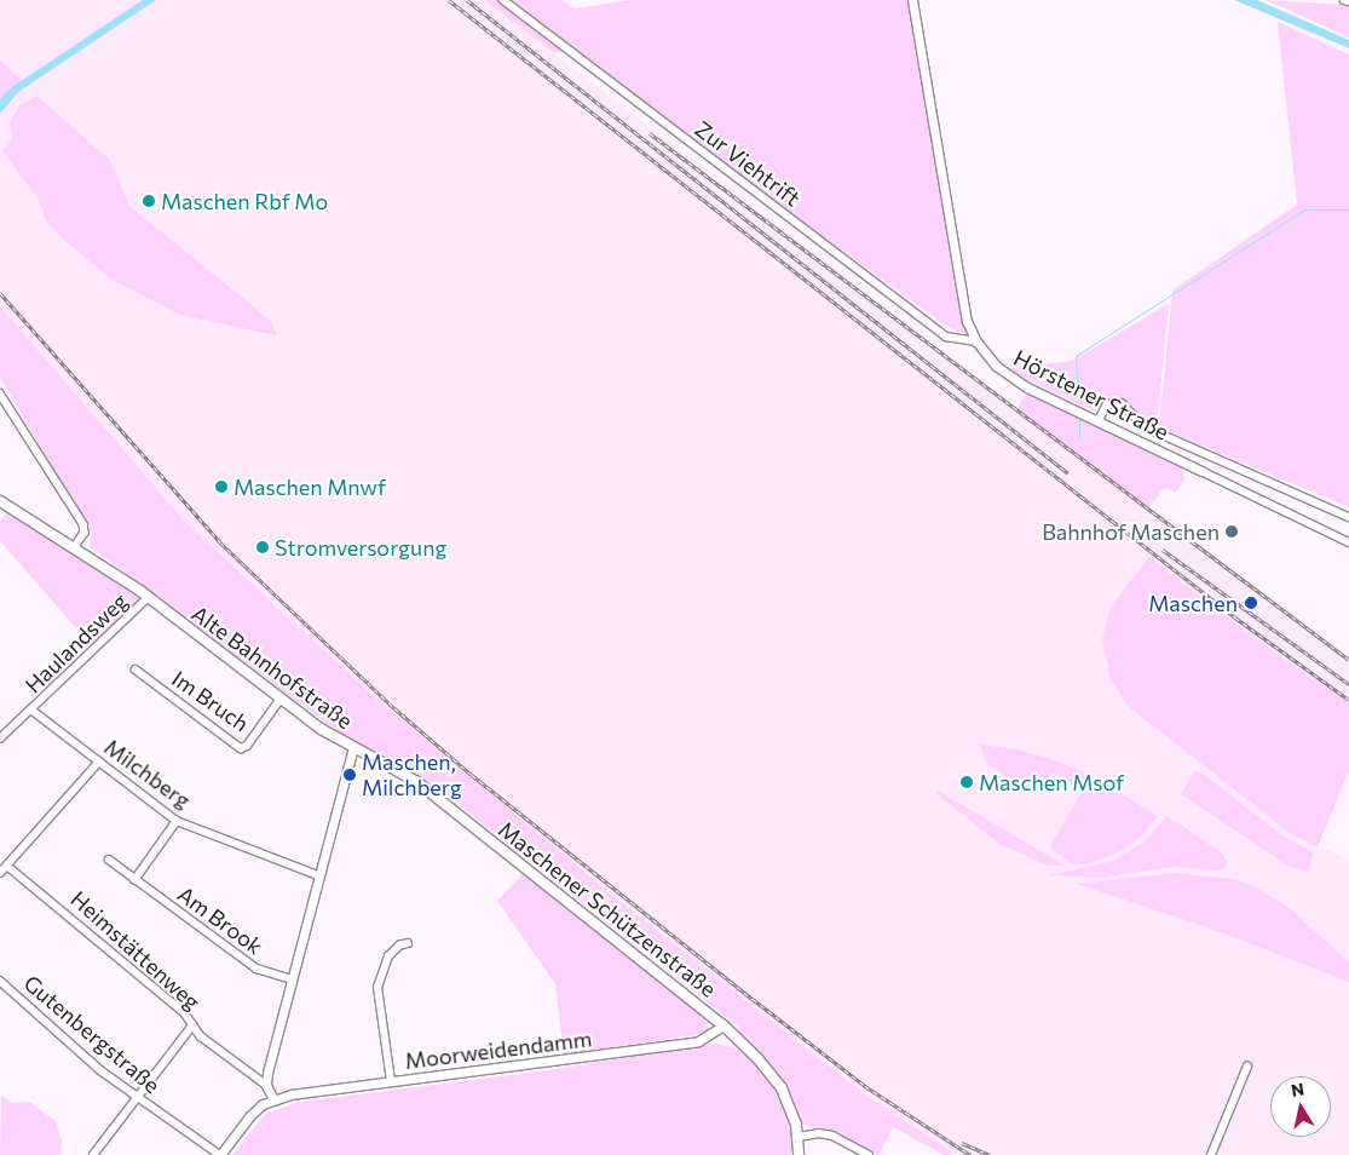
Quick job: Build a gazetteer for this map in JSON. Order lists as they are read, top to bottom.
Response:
{
  "streets": {
    "main road": ["Alte Bahnhofstraße", "Maschener Schützenstraße"],
    "street": [
      "Zur Viehtrift",
      "Hörstener Straße",
      "Haulandsweg",
      "Im Bruch",
      "Milchberg",
      "Am Brook",
      "Heimstättenweg",
      "Gutenbergstraße",
      "Moorweidendamm"
    ]
  },
  "crossings": [
    ["Zur Viehtrift", "Hörstener Straße"],
    ["Haulandsweg", "Alte Bahnhofstraße"],
    ["Haulandsweg", "Milchberg"],
    ["Alte Bahnhofstraße", "Im Bruch"],
    ["Alte Bahnhofstraße", "Milchberg"],
    ["Alte Bahnhofstraße", "Maschener Schützenstraße"],
    ["Alte Bahnhofstraße", "Am Brook"],
    ["Alte Bahnhofstraße", "Heimstättenweg"],
    ["Maschener Schützenstraße", "Moorweidendamm"]
  ],
  "places": [
    "Maschen Rbf Mo",
    "Maschen Mnwf",
    "Bahnhof Maschen",
    "Stromversorgung",
    "Maschen",
    "Maschen, Milchberg",
    "Maschen Msof"
  ],
  "north": "top"
}
